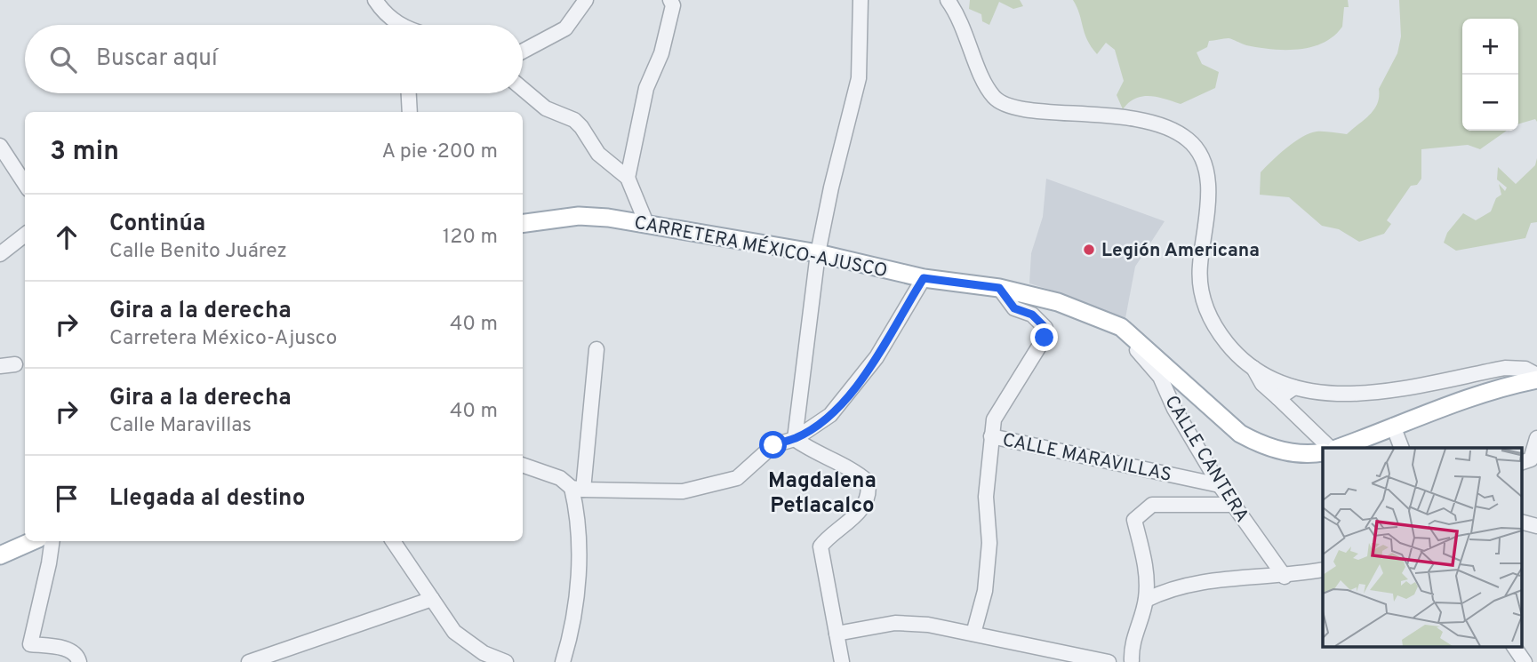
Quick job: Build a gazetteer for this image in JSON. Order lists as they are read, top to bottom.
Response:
{
  "streets": {
    "main road": ["CARRETERA MÉXICO-AJUSCO"],
    "street": ["CALLE MARAVILLAS", "CALLE CANTERA"]
  },
  "crossings": [
    ["CARRETERA MÉXICO-AJUSCO", "CALLE MARAVILLAS"],
    ["CARRETERA MÉXICO-AJUSCO", "CALLE CANTERA"],
    ["CALLE MARAVILLAS", "CALLE CANTERA"]
  ],
  "districts": ["Magdalena Petlacalco"],
  "places": ["Legión Americana"],
  "page": {
    "map_buttons": ["+", "−"],
    "search": "Buscar aquí",
    "heading": ["3 min", "A pie · 200 m"],
    "list": [
      ["Continúa", "Calle Benito Juárez", "120 m"],
      ["Gira a la derecha", "Carretera México-Ajusco", "40 m"],
      ["Gira a la derecha", "Calle Maravillas", "40 m"],
      "Llegada al destino"
    ]
  }
}
